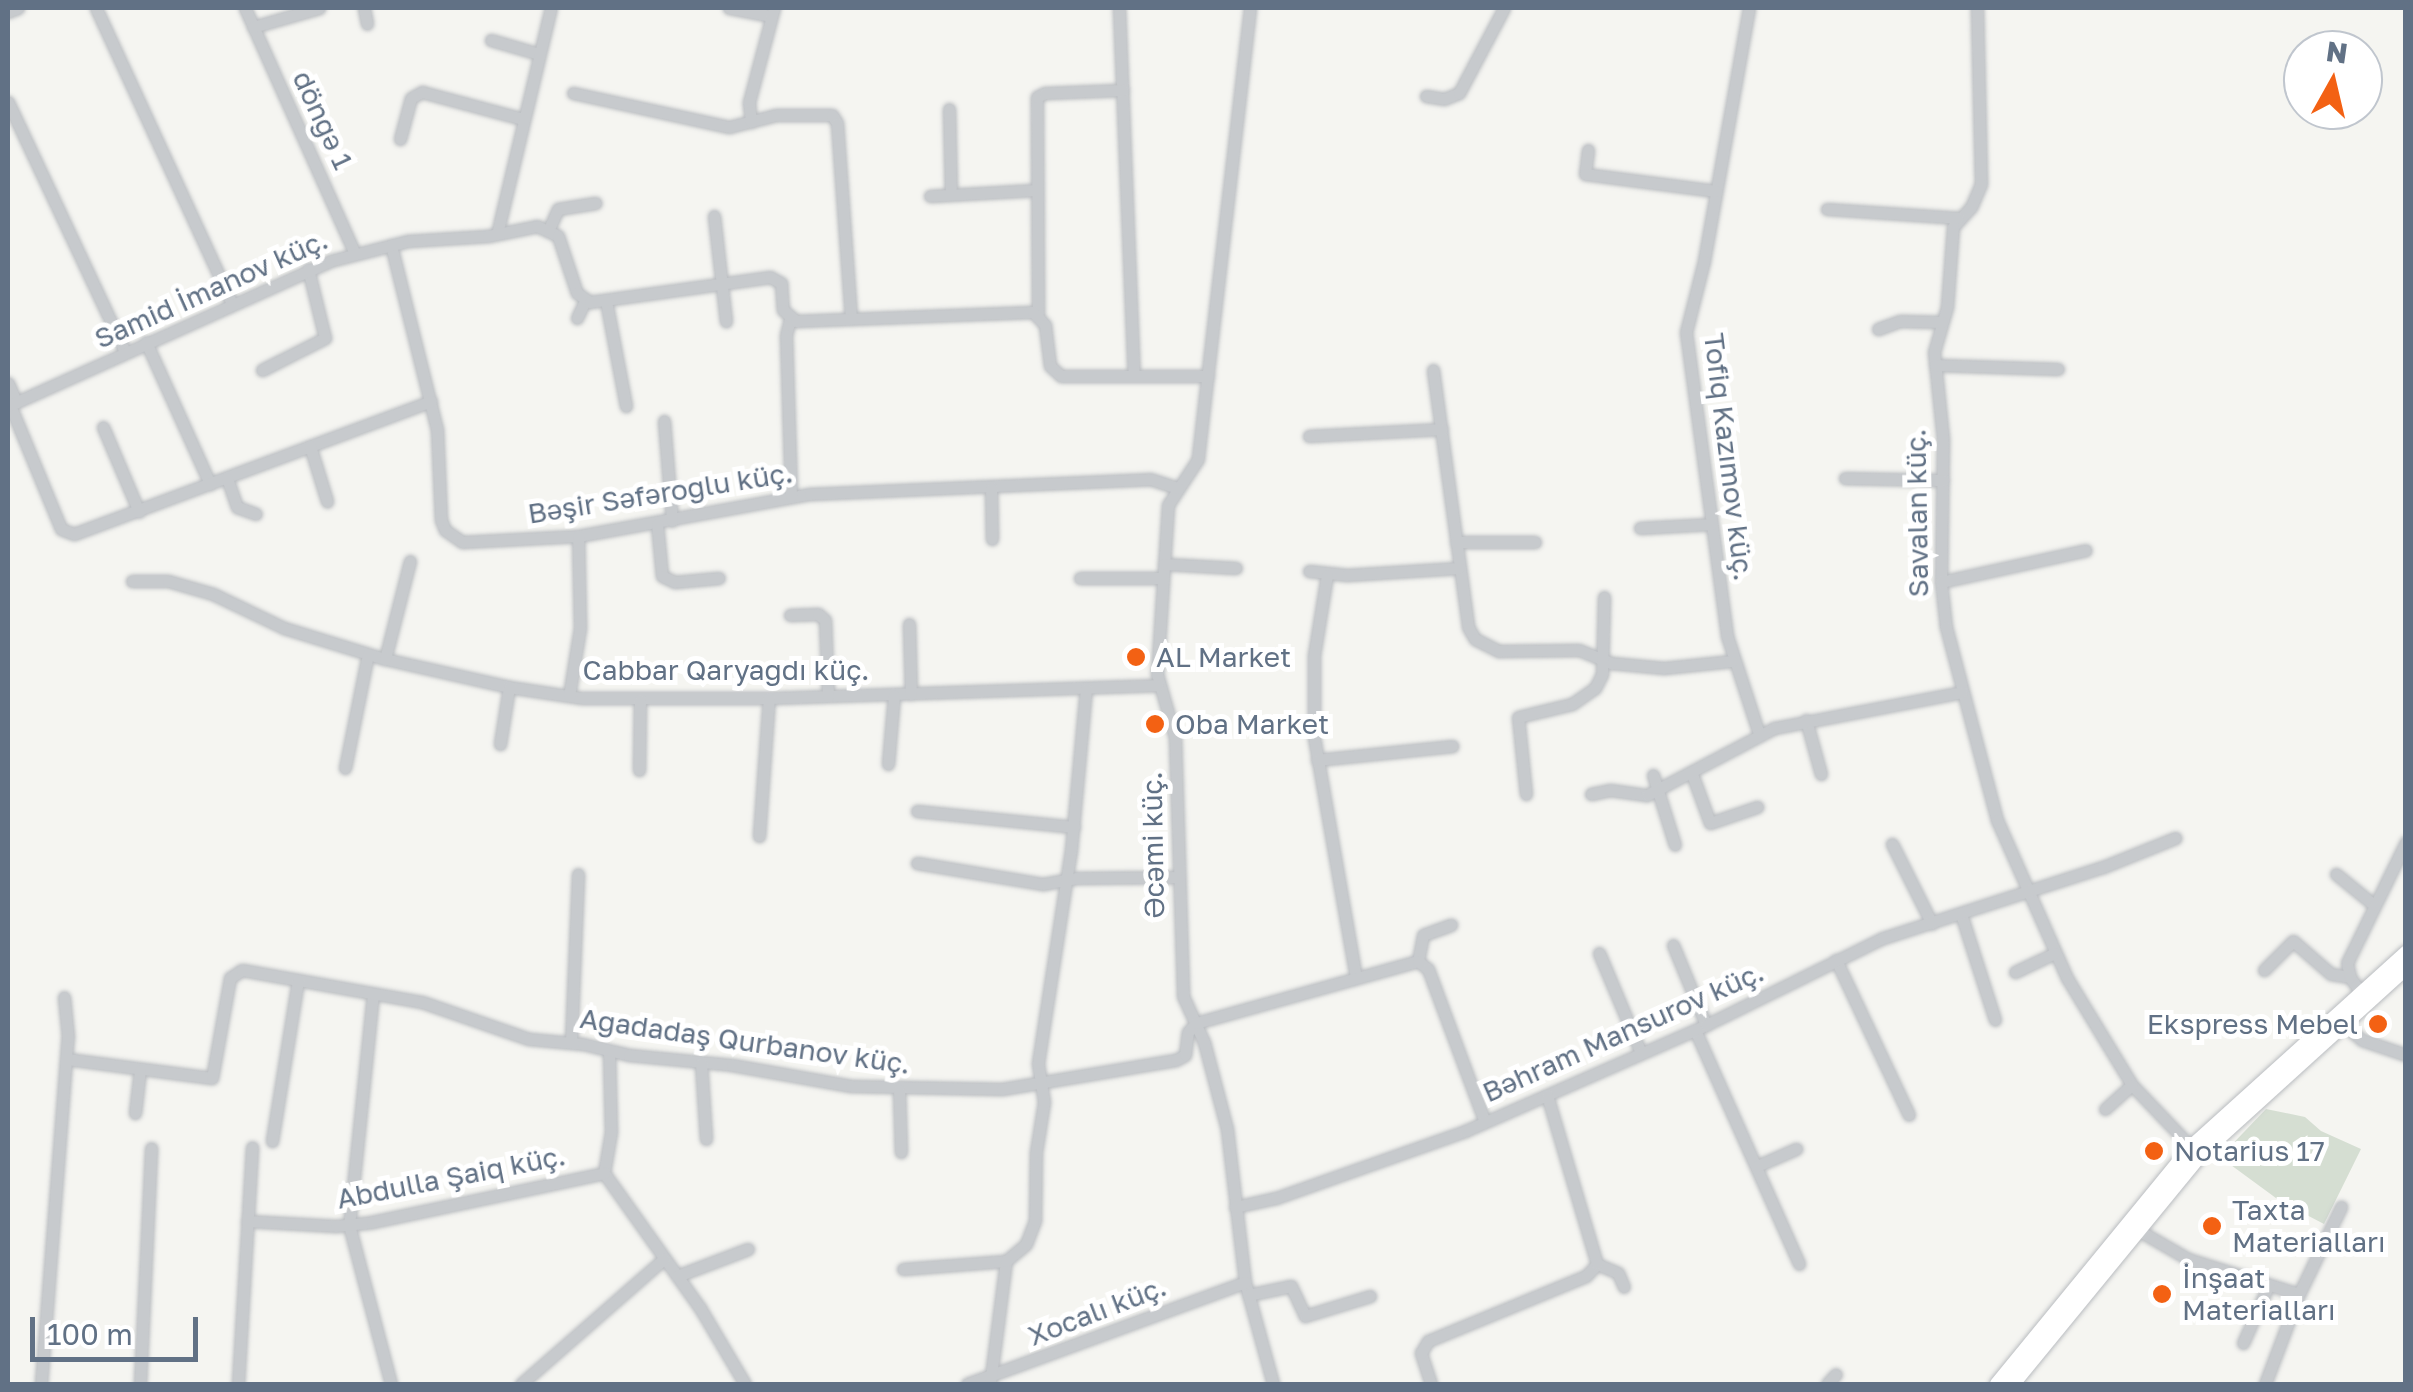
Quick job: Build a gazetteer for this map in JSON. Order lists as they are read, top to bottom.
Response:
{
  "streets": {
    "street": [
      "döngə 1",
      "Samid İmanov küç.",
      "Tofiq Kazımov küç.",
      "Bəşir Səfəroğlu küç.",
      "Savalan küç.",
      "Cabbar Qaryağdı küç.",
      "Əcəmi küç.",
      "Bəhram Mansurov küç.",
      "Ağadadaş Qurbanov küç.",
      "Abdulla Şaiq küç.",
      "Xocalı küç."
    ]
  },
  "crossings": [
    ["döngə 1", "Samid İmanov küç."],
    ["Samid İmanov küç.", "Bəşir Səfəroğlu küç."],
    ["Bəşir Səfəroğlu küç.", "Əcəmi küç."],
    ["Savalan küç.", "Bəhram Mansurov küç."],
    ["Cabbar Qaryağdı küç.", "Əcəmi küç."],
    ["Əcəmi küç.", "Bəhram Mansurov küç."],
    ["Əcəmi küç.", "Ağadadaş Qurbanov küç."],
    ["Əcəmi küç.", "Xocalı küç."]
  ],
  "places": [
    "AL Market",
    "Oba Market",
    "Ekspress Mebel",
    "Notarius 17",
    "Taxta Materialları",
    "İnşaat Materialları"
  ],
  "scale_bar": "100 m",
  "north": "top"
}
